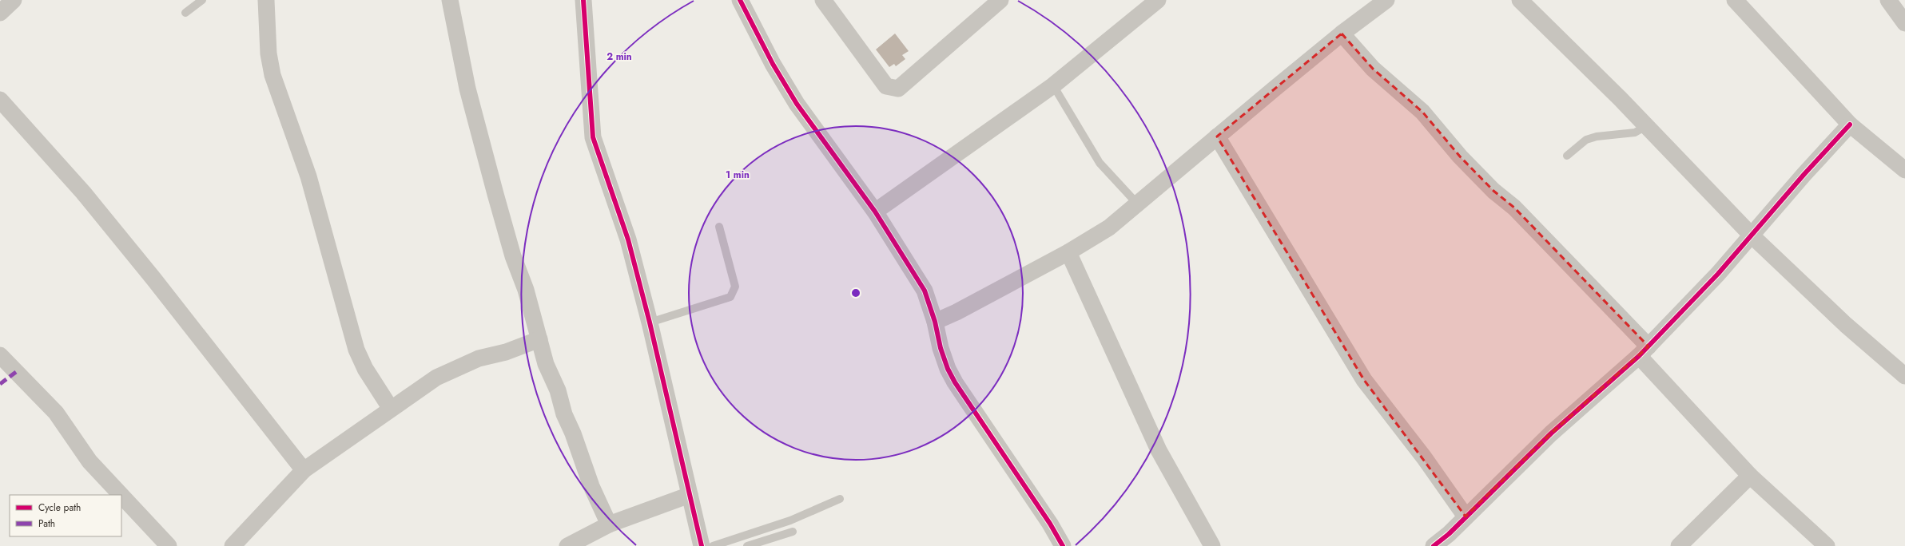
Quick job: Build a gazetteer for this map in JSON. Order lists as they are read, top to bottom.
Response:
{
  "legend": ["Cycle path", "Path"],
  "rings": ["2 min", "1 min"]
}
